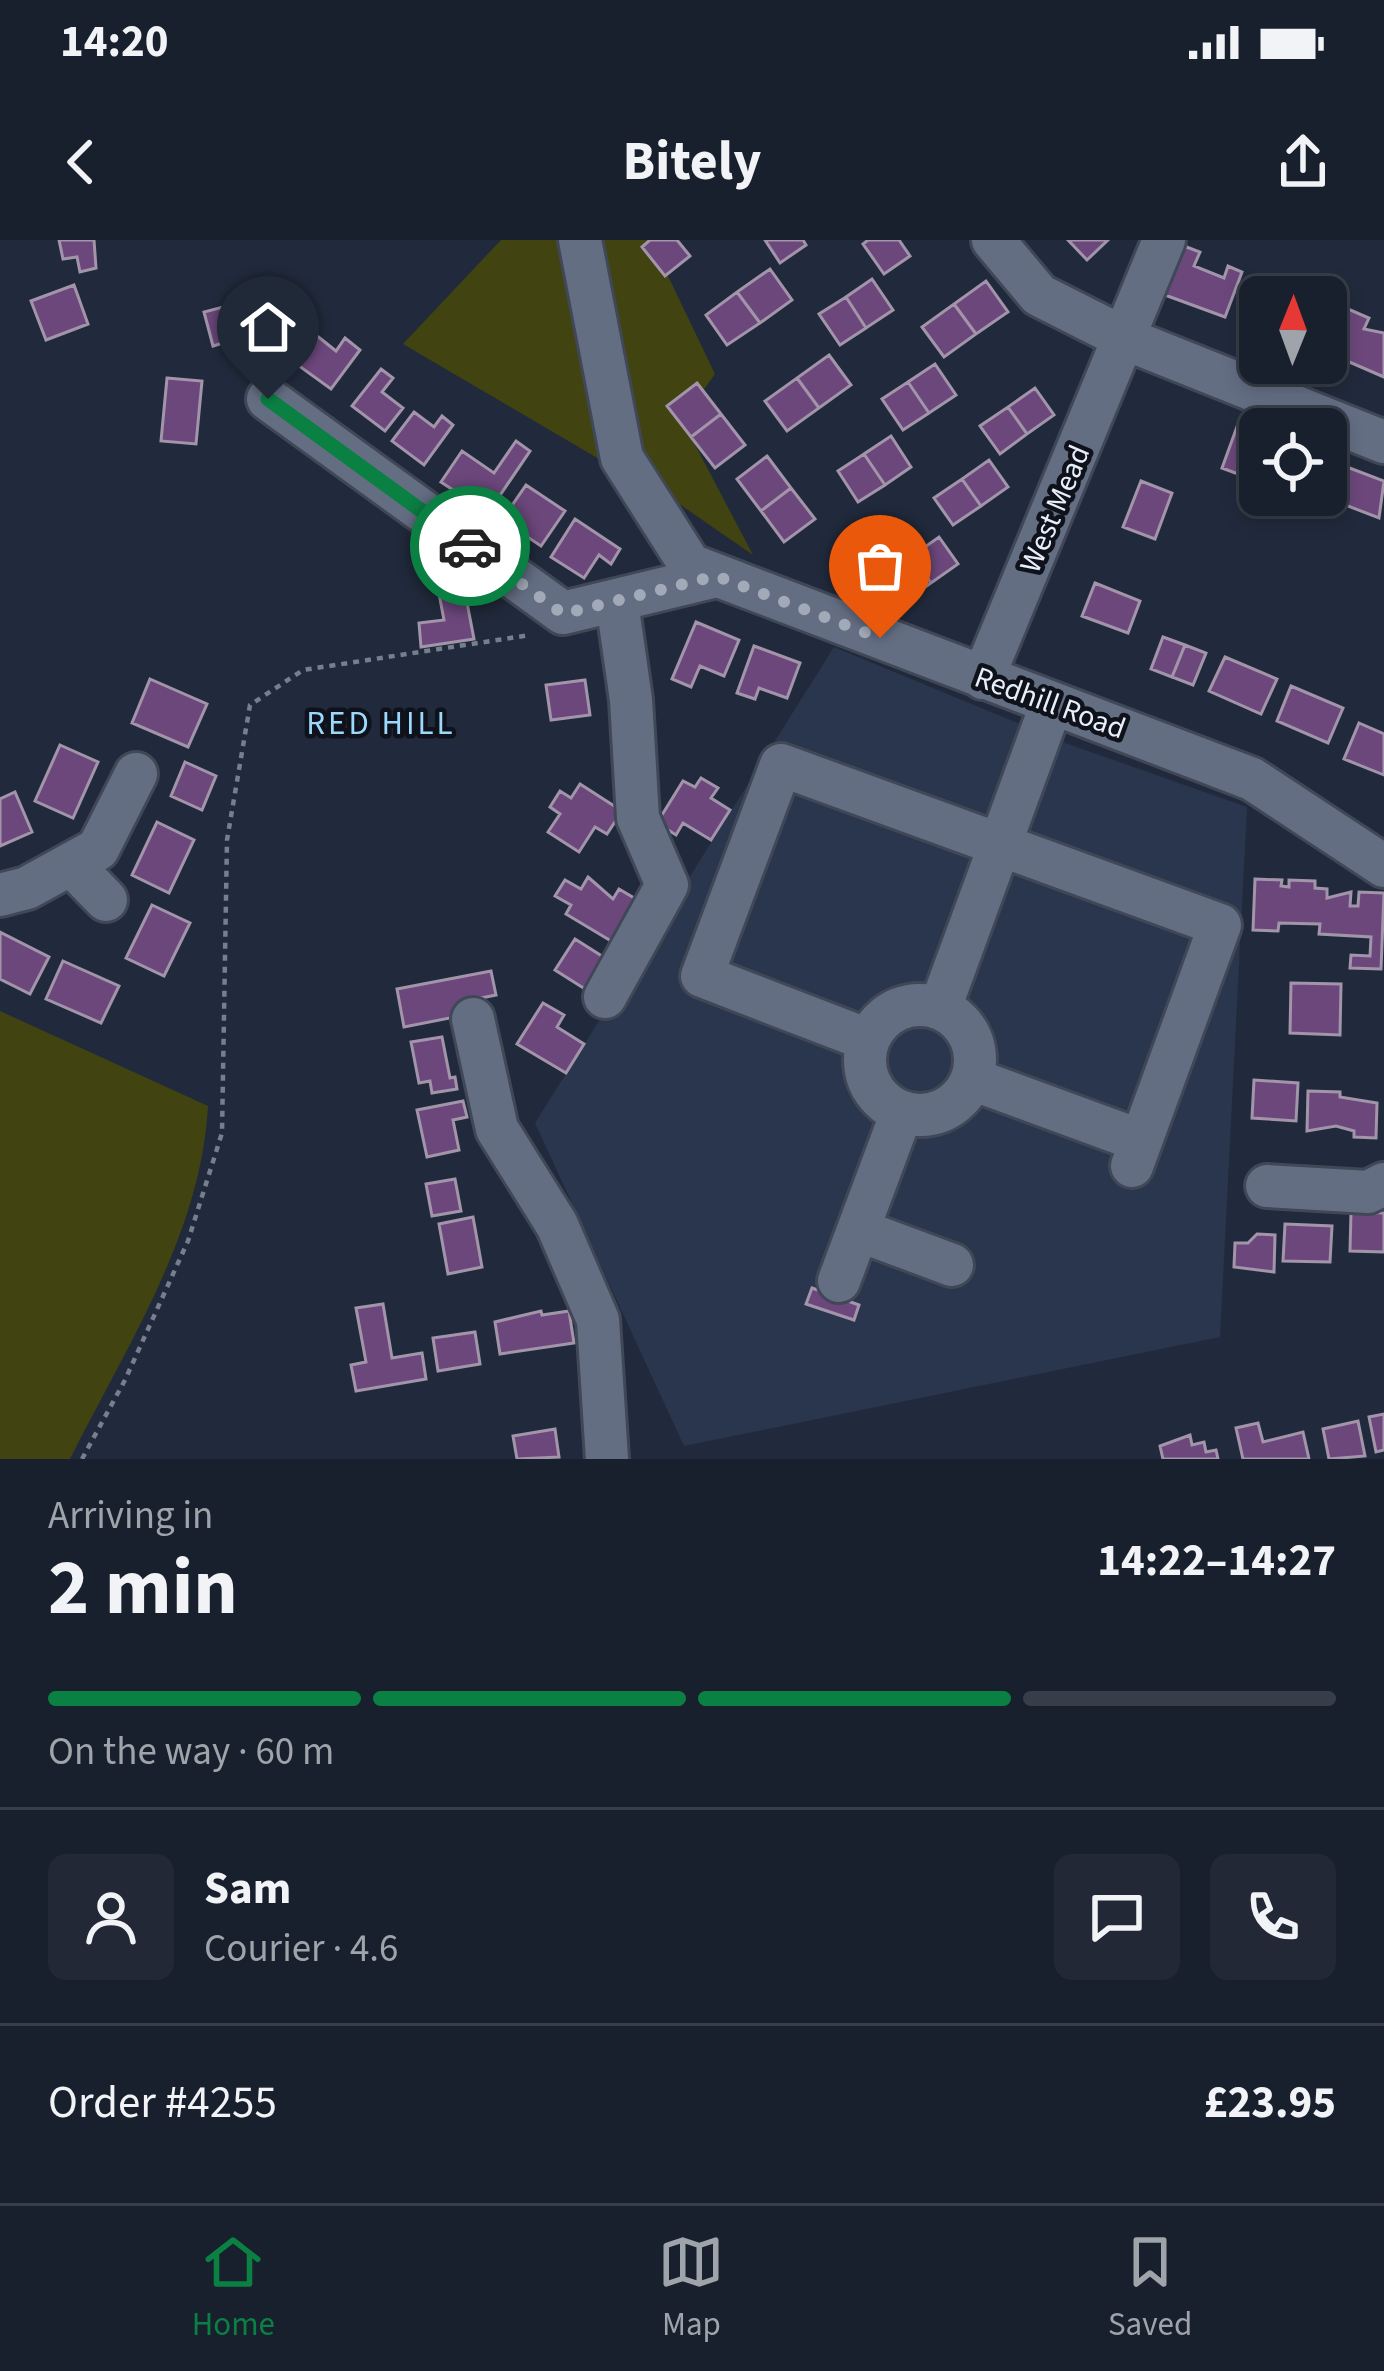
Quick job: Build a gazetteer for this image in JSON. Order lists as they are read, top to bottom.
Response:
{
  "streets": {
    "street": ["West Mead", "Redhill Road"]
  },
  "crossings": [
    ["West Mead", "Redhill Road"]
  ],
  "districts": ["RED HILL"],
  "north": "top",
  "page": {
    "status": "14:20",
    "header": "Bitely",
    "heading": ["2 min", "Arriving in", "14:22–14:27"],
    "panel": [
      "Sam",
      "Courier · 4.6",
      "Order #4255",
      "£23.95"
    ],
    "bar": "On the way · 60 m",
    "tabs": ["Home", "Map", "Saved"]
  }
}
